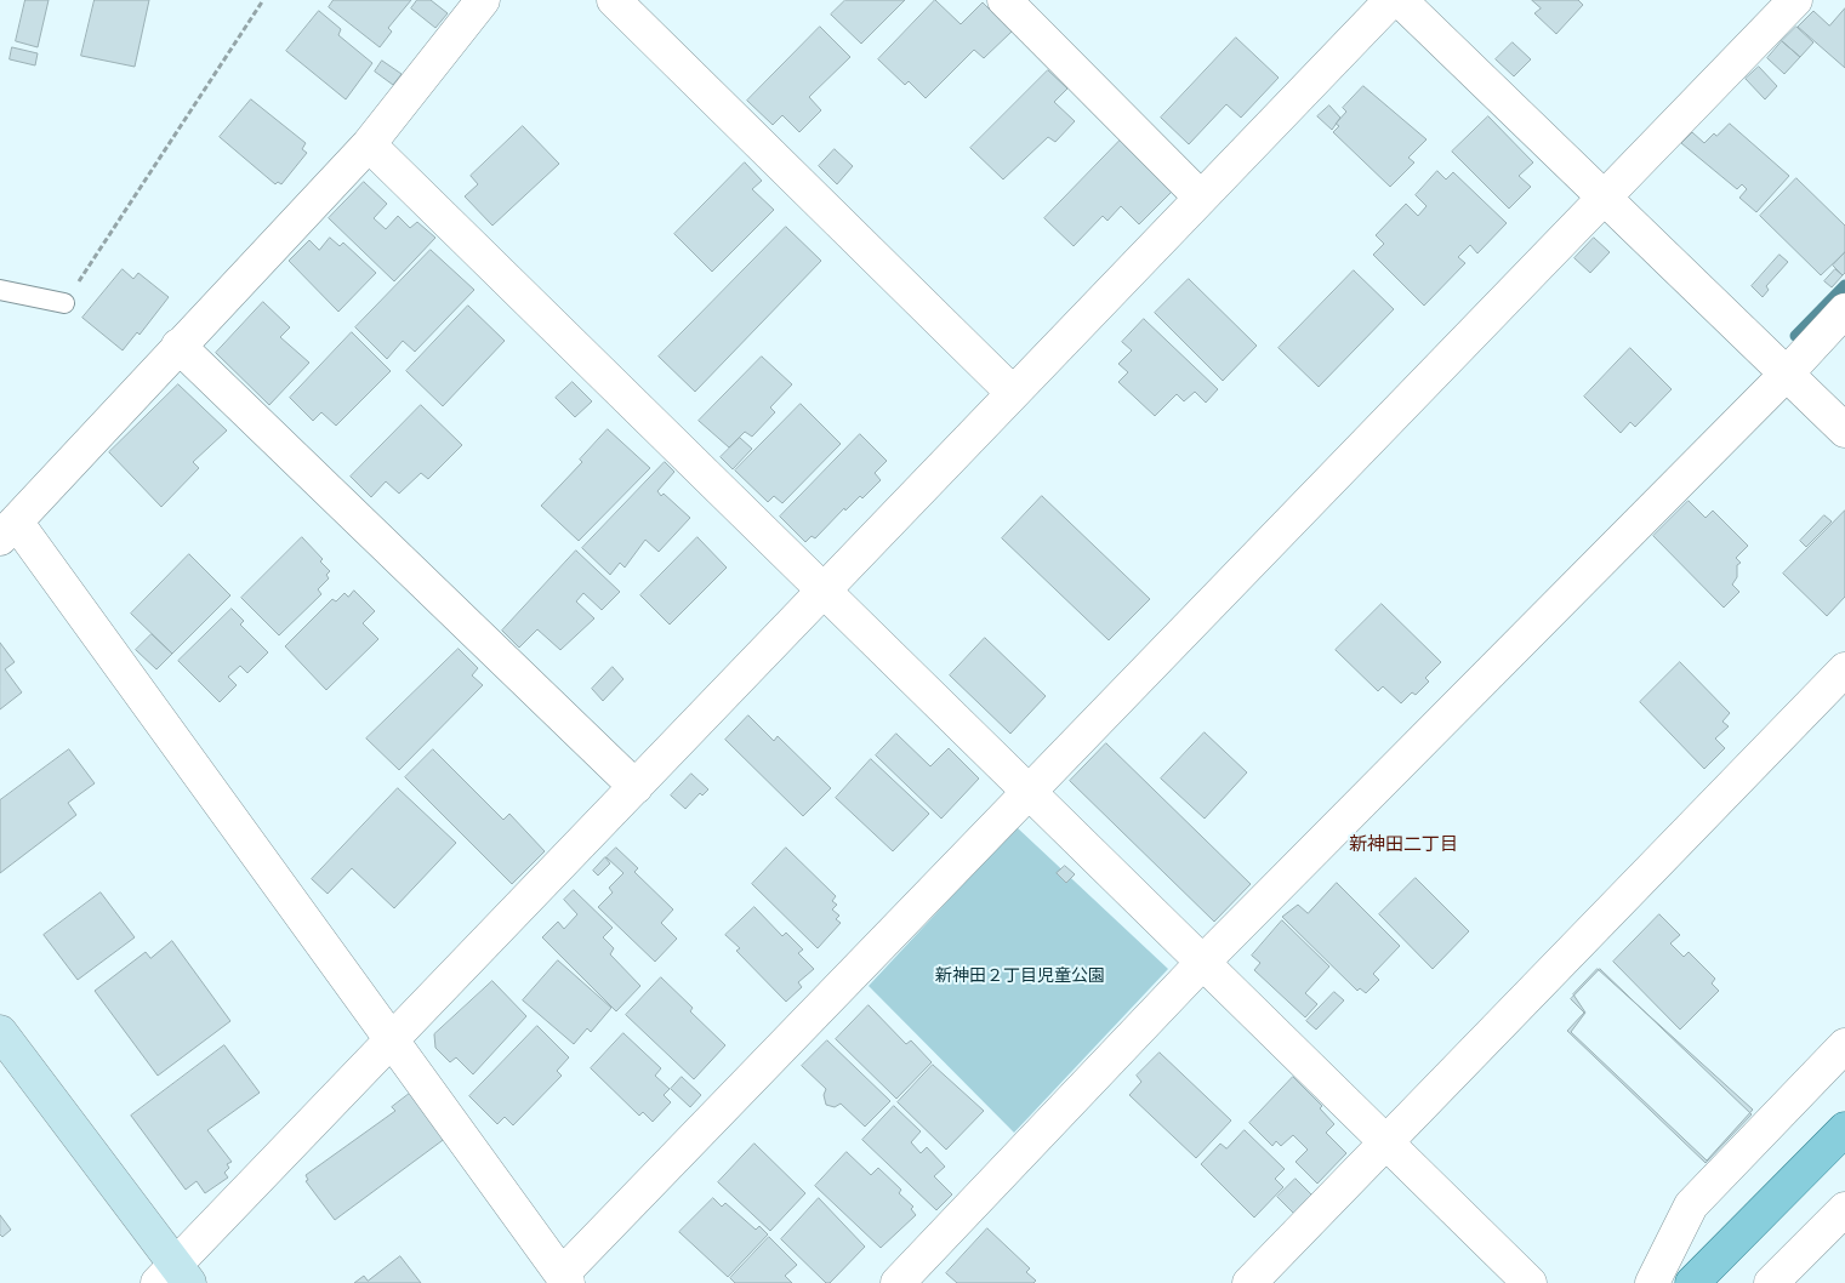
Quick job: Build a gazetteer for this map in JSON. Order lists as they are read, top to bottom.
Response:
{
  "districts": ["新神田二丁目"],
  "parks": ["新神田２丁目児童公園"]
}
